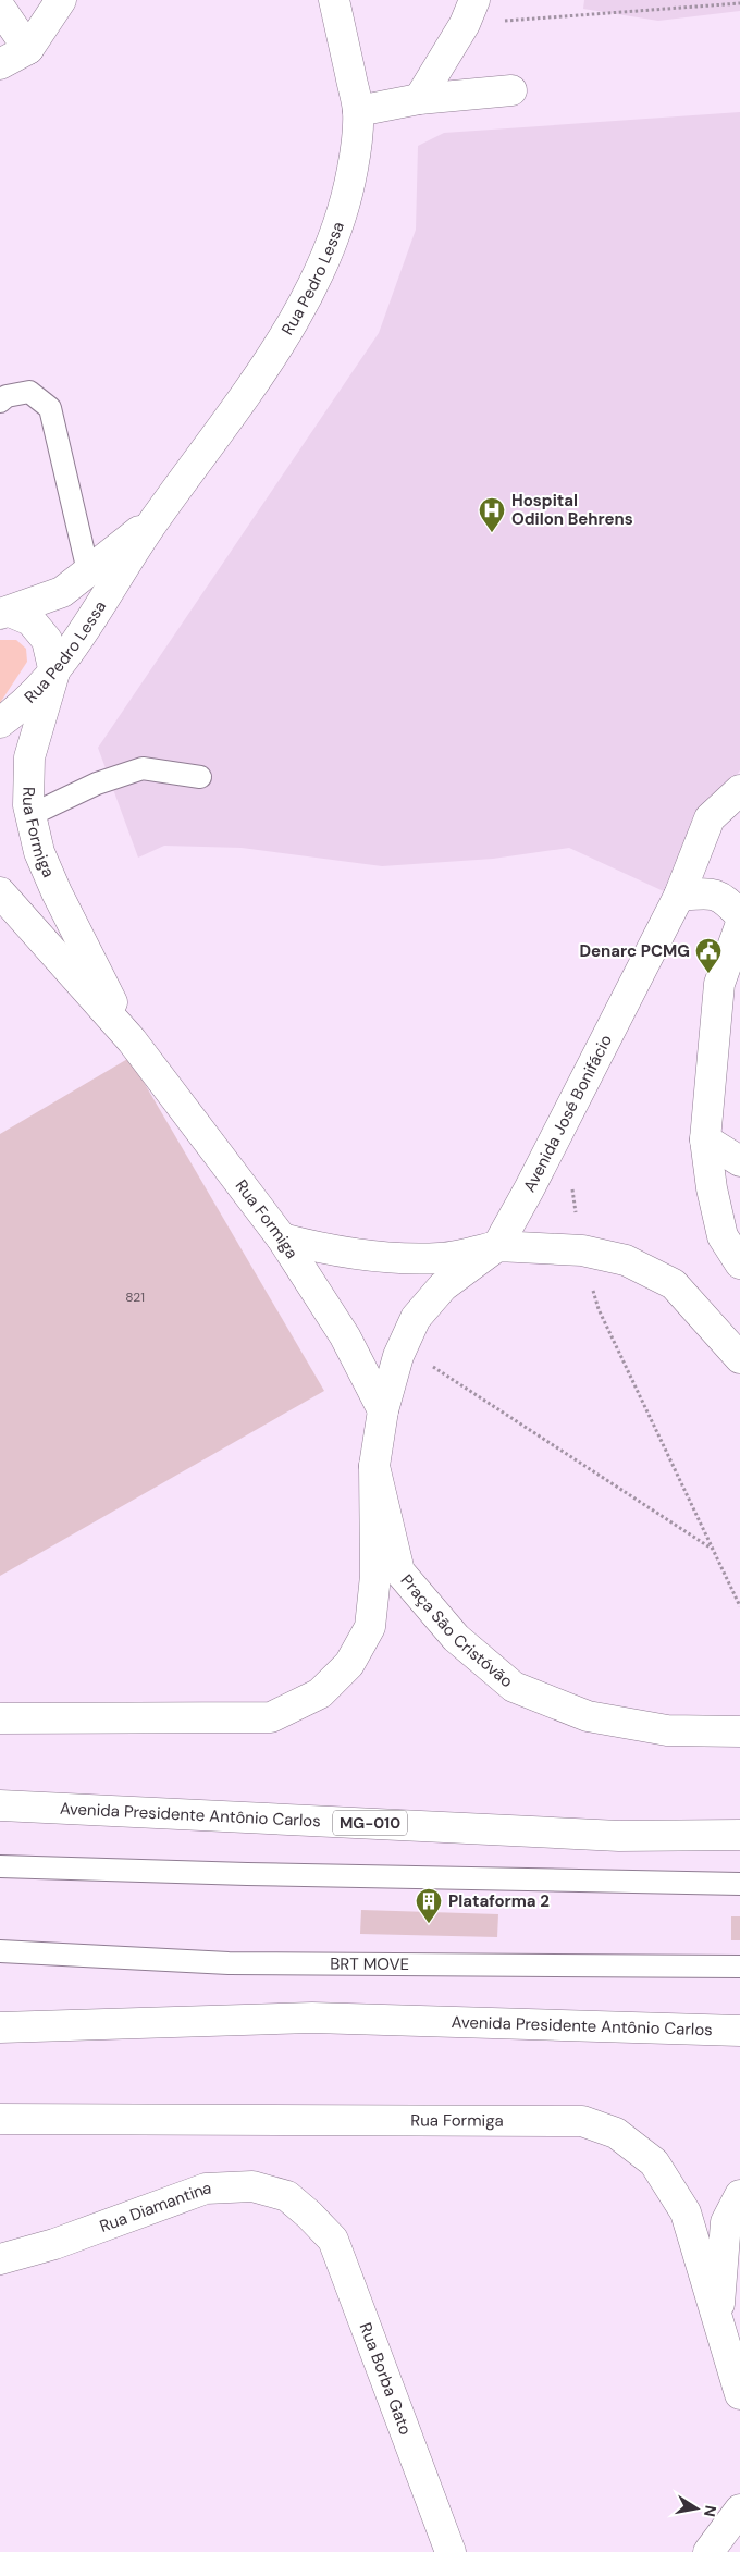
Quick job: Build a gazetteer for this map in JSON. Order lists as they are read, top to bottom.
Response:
{
  "streets": {
    "main road": [
      "Rua Pedro Lessa",
      "Rua Formiga",
      "Avenida José Bonifácio",
      "Praça São Cristóvão",
      "Avenida Presidente Antônio Carlos",
      "MG-010",
      "Rua Diamantina",
      "Rua Borba Gato"
    ],
    "lane": ["BRT MOVE"]
  },
  "crossings": [
    ["Rua Pedro Lessa", "Rua Formiga"],
    ["Rua Formiga", "Praça São Cristóvão"],
    ["Avenida José Bonifácio", "Praça São Cristóvão"],
    ["Rua Diamantina", "Rua Borba Gato"]
  ],
  "places": {
    "hospital": ["Hospital Odilon Behrens"],
    "public building": ["Denarc PCMG"],
    "building": ["Plataforma 2"]
  },
  "house_numbers": ["821"],
  "north": "right"
}
